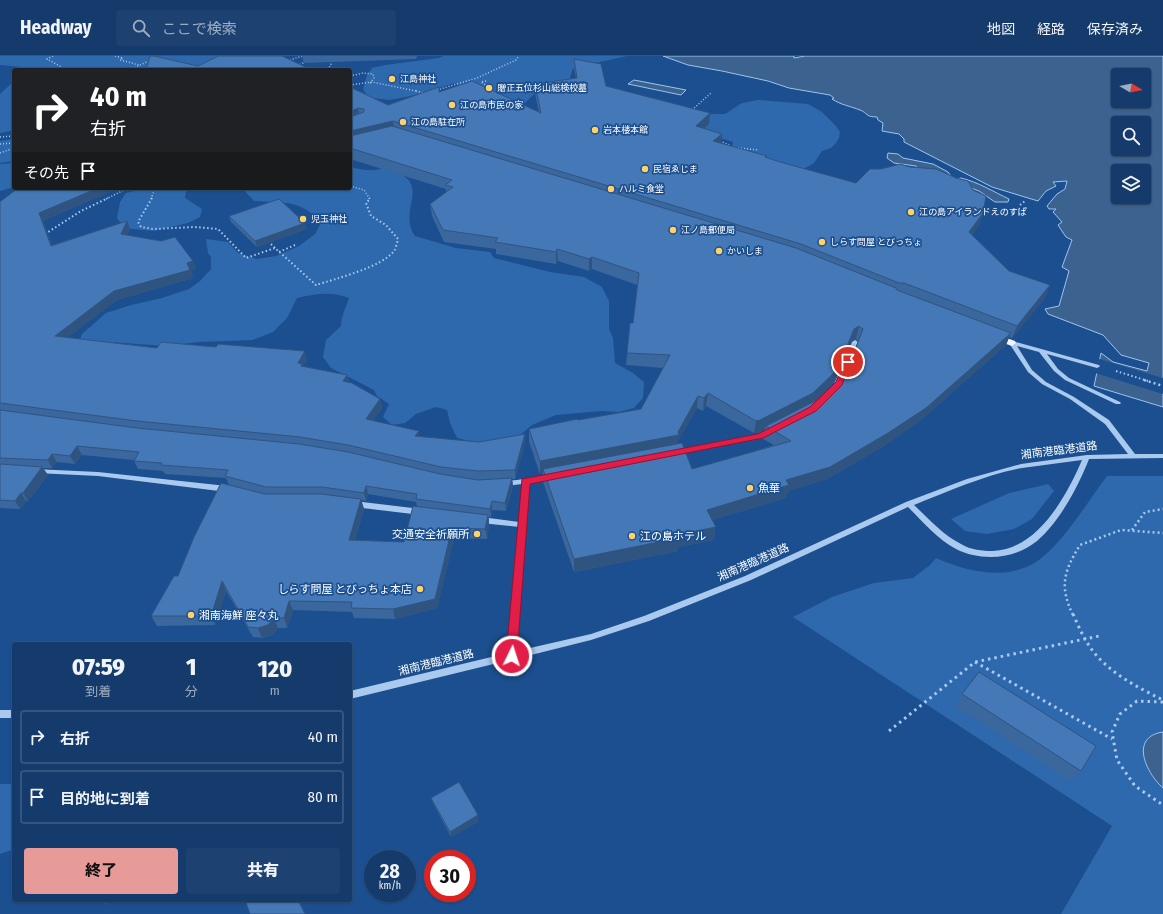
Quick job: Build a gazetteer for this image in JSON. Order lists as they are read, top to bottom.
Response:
{
  "streets": {
    "street": ["湘南港臨港道路"]
  },
  "places": [
    "江島神社",
    "贈正五位杉山総検校墓",
    "江の島市民の家",
    "江の島駐在所",
    "岩本楼本館",
    "民宿ゑじま",
    "ハルミ食堂",
    "江の島アイランドえのすぱ",
    "児玉神社",
    "江ノ島郵便局",
    "しらす問屋 とびっちょ",
    "かいしま",
    "魚華",
    "交通安全祈願所",
    "江の島ホテル",
    "しらす問屋 とびっちょ本店",
    "湘南海鮮 座々丸"
  ],
  "north": "right",
  "page": {
    "header": "Headway",
    "search": "ここで検索",
    "nav": ["地図", "経路", "保存済み"],
    "turn": ["40 m", "右折"],
    "then": "その先",
    "eta": [
      "07:59",
      "到着",
      "1",
      "分",
      "120",
      "m"
    ],
    "list": [
      {
        "name": "右折",
        "value": "40 m"
      },
      {
        "name": "目的地に到着",
        "value": "80 m"
      }
    ],
    "buttons": ["終了", "共有"],
    "speed": "28 km/h",
    "limit": "30"
  }
}
